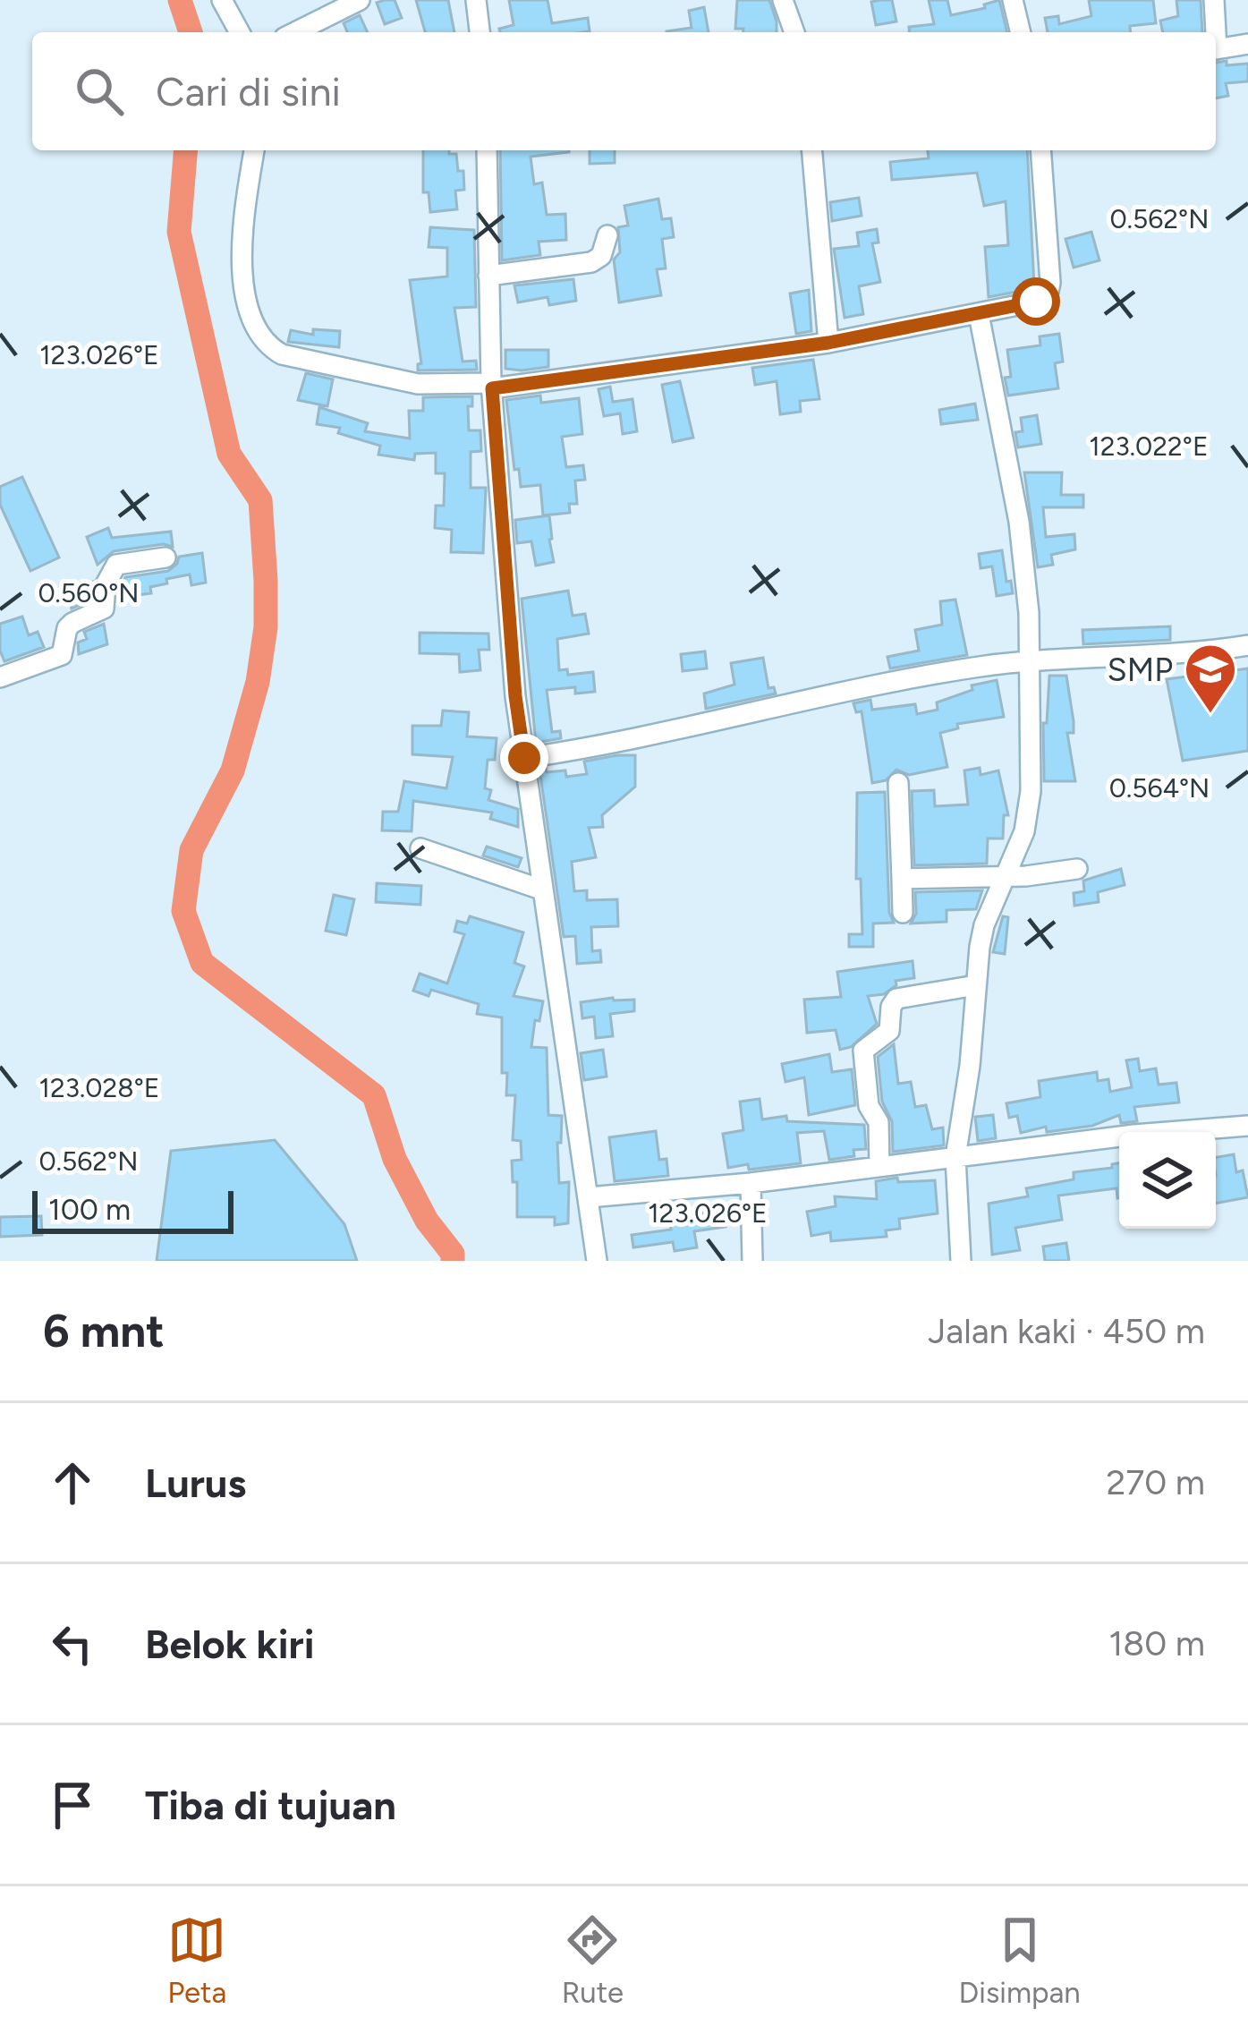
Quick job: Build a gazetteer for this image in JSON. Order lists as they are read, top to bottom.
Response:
{
  "places": {
    "school or university": ["SMP"]
  },
  "scale_bar": "100 m",
  "page": {
    "search": "Cari di sini",
    "scale": "100 m",
    "heading": ["6 mnt", "Jalan kaki · 450 m"],
    "list": [
      ["Lurus", "270 m"],
      ["Belok kiri", "180 m"],
      "Tiba di tujuan"
    ],
    "nav": ["Peta", "Rute", "Disimpan"]
  },
  "coordinates": [
    "0.562°N",
    "123.026°E",
    "123.022°E",
    "0.560°N",
    "0.564°N",
    "123.028°E"
  ]
}
